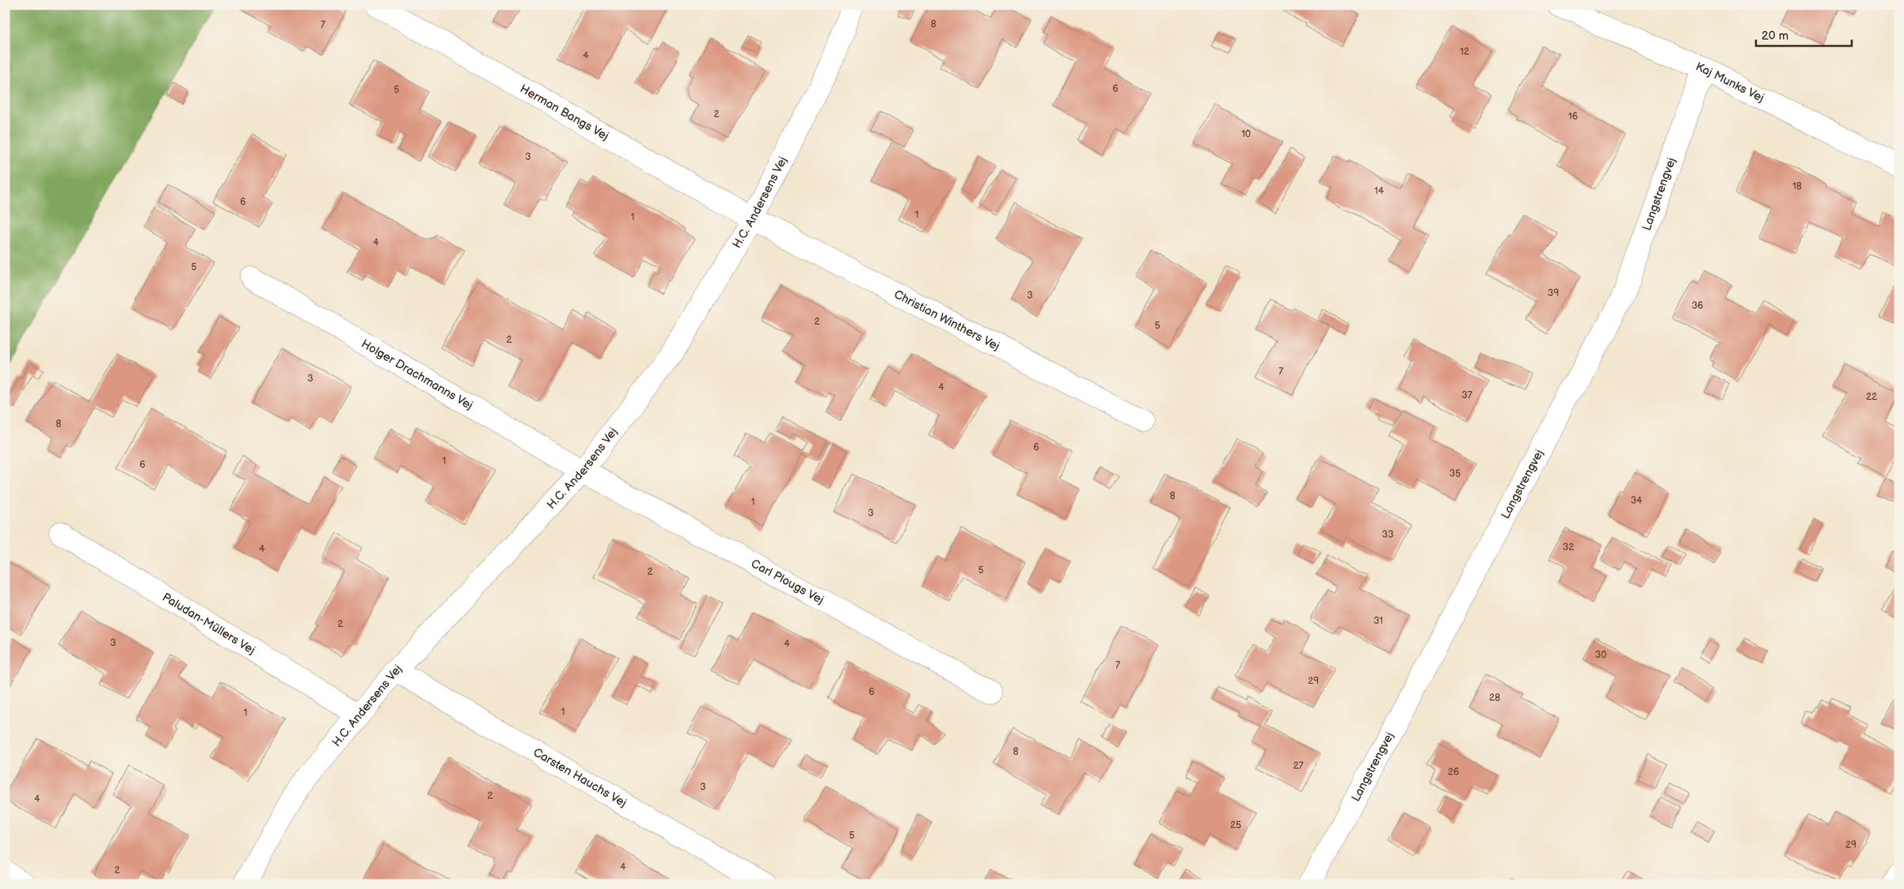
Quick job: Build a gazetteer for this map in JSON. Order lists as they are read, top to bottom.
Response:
{
  "streets": {
    "street": [
      "Kaj Munks Vej",
      "Herman Bangs Vej",
      "Langstrengvej",
      "H.C. Andersens Vej",
      "Christian Winthers Vej",
      "Holger Drachmanns Vej",
      "Carl Plougs Vej",
      "Paludan-Müllers Vej",
      "Carsten Hauchs Vej"
    ]
  },
  "crossings": [
    ["Kaj Munks Vej", "Langstrengvej"],
    ["Herman Bangs Vej", "H.C. Andersens Vej"],
    ["Herman Bangs Vej", "Christian Winthers Vej"],
    ["H.C. Andersens Vej", "Christian Winthers Vej"],
    ["H.C. Andersens Vej", "Holger Drachmanns Vej"],
    ["H.C. Andersens Vej", "Carl Plougs Vej"],
    ["H.C. Andersens Vej", "Paludan-Müllers Vej"],
    ["H.C. Andersens Vej", "Carsten Hauchs Vej"],
    ["Holger Drachmanns Vej", "Carl Plougs Vej"]
  ],
  "house_numbers": [
    "8",
    "7",
    "12",
    "4",
    "6",
    "5",
    "2",
    "16",
    "10",
    "3",
    "18",
    "14",
    "6",
    "1",
    "1",
    "4",
    "5",
    "39",
    "3",
    "36",
    "2",
    "5",
    "2",
    "7",
    "3",
    "4",
    "37",
    "22",
    "8",
    "6",
    "1",
    "6",
    "35",
    "8",
    "34",
    "1",
    "3",
    "33",
    "32",
    "4",
    "5",
    "2",
    "31",
    "2",
    "3",
    "4",
    "30",
    "7",
    "29",
    "6",
    "28",
    "1",
    "1",
    "8",
    "27",
    "26",
    "3",
    "2",
    "4",
    "25",
    "5",
    "29",
    "4",
    "2"
  ],
  "scale_bar": "20 m"
}
